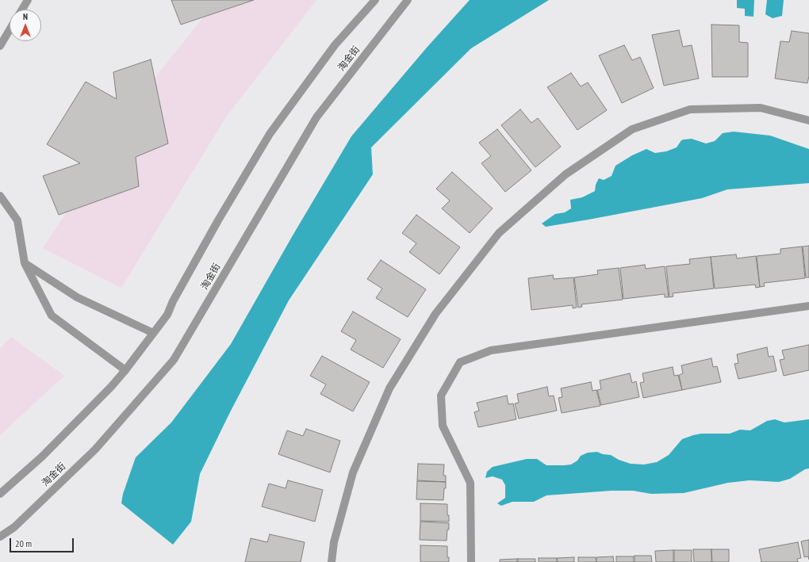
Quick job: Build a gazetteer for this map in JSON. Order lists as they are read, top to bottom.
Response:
{
  "streets": {
    "street": ["淘金街"]
  },
  "scale_bar": "20 m",
  "north": "top"
}
